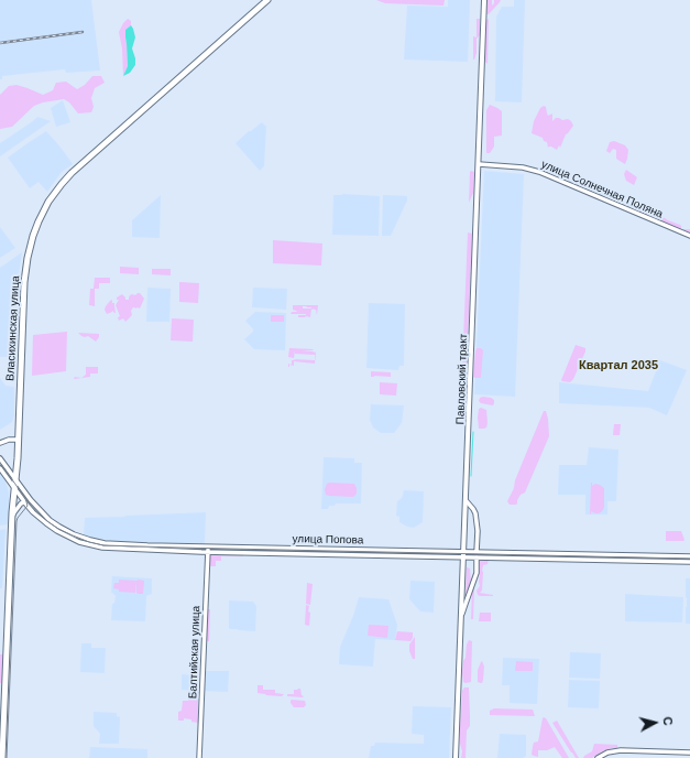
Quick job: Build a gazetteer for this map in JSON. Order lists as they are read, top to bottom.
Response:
{
  "streets": {
    "highway": ["Власихинская улица"],
    "main road": [
      "улица Солнечная Поляна",
      "Павловский тракт",
      "улица Попова",
      "Балтийская улица"
    ]
  },
  "crossings": [
    ["улица Солнечная Поляна", "Павловский тракт"],
    ["Власихинская улица", "улица Попова"],
    ["Павловский тракт", "улица Попова"],
    ["улица Попова", "Балтийская улица"]
  ],
  "districts": ["Квартал 2035"],
  "north": "right"
}
